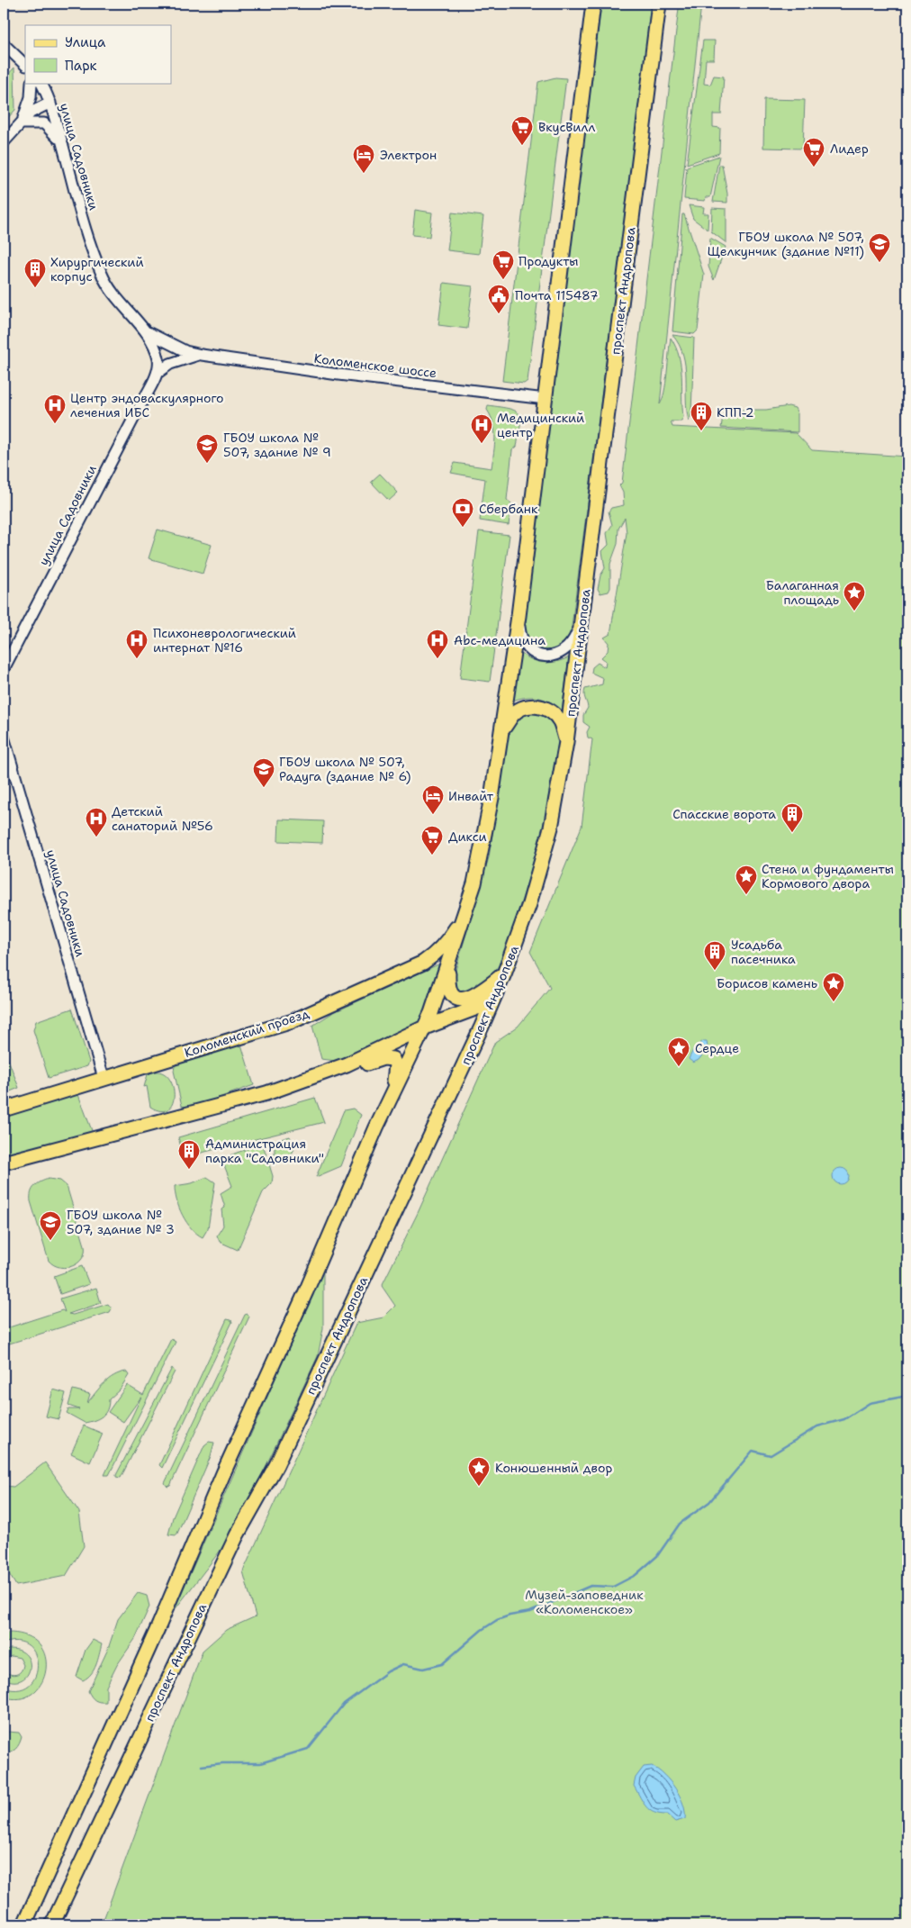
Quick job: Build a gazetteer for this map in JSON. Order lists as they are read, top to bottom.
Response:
{
  "streets": {
    "main road": ["проспект Андропова", "Коломенский проезд"],
    "street": ["улица Садовники", "Коломенское шоссе"]
  },
  "crossings": [
    ["улица Садовники", "Коломенское шоссе"],
    ["улица Садовники", "Коломенский проезд"]
  ],
  "parks": ["Музей-заповедник «Коломенское»"],
  "places": {
    "supermarket": [
      "ВкусВилл",
      "Лидер",
      "Продукты",
      "Дикси"
    ],
    "hotel": ["Электрон", "Инвайт"],
    "school or university": [
      "ГБОУ школа № 507, Щелкунчик (здание №11)",
      "ГБОУ школа № 507, здание № 9",
      "ГБОУ школа № 507, Радуга (здание № 6)",
      "ГБОУ школа № 507, здание № 3"
    ],
    "building": [
      "Хирургический корпус",
      "КПП-2",
      "Спасские ворота",
      "Усадьба пасечника",
      "Администрация парка \"Садовники\""
    ],
    "public building": ["Почта 115487"],
    "hospital": [
      "Центр эндоваскулярного лечения ИБС",
      "Медицинский центр",
      "Психоневрологический интернат №16",
      "Abc-медицина",
      "Детский санаторий №56"
    ],
    "bank": ["Сбербанк"],
    "place": [
      "Балаганная площадь",
      "Стена и фундаменты Кормового двора",
      "Борисов камень",
      "Сердце",
      "Конюшенный двор"
    ]
  },
  "legend": ["Улица", "Парк"]
}
